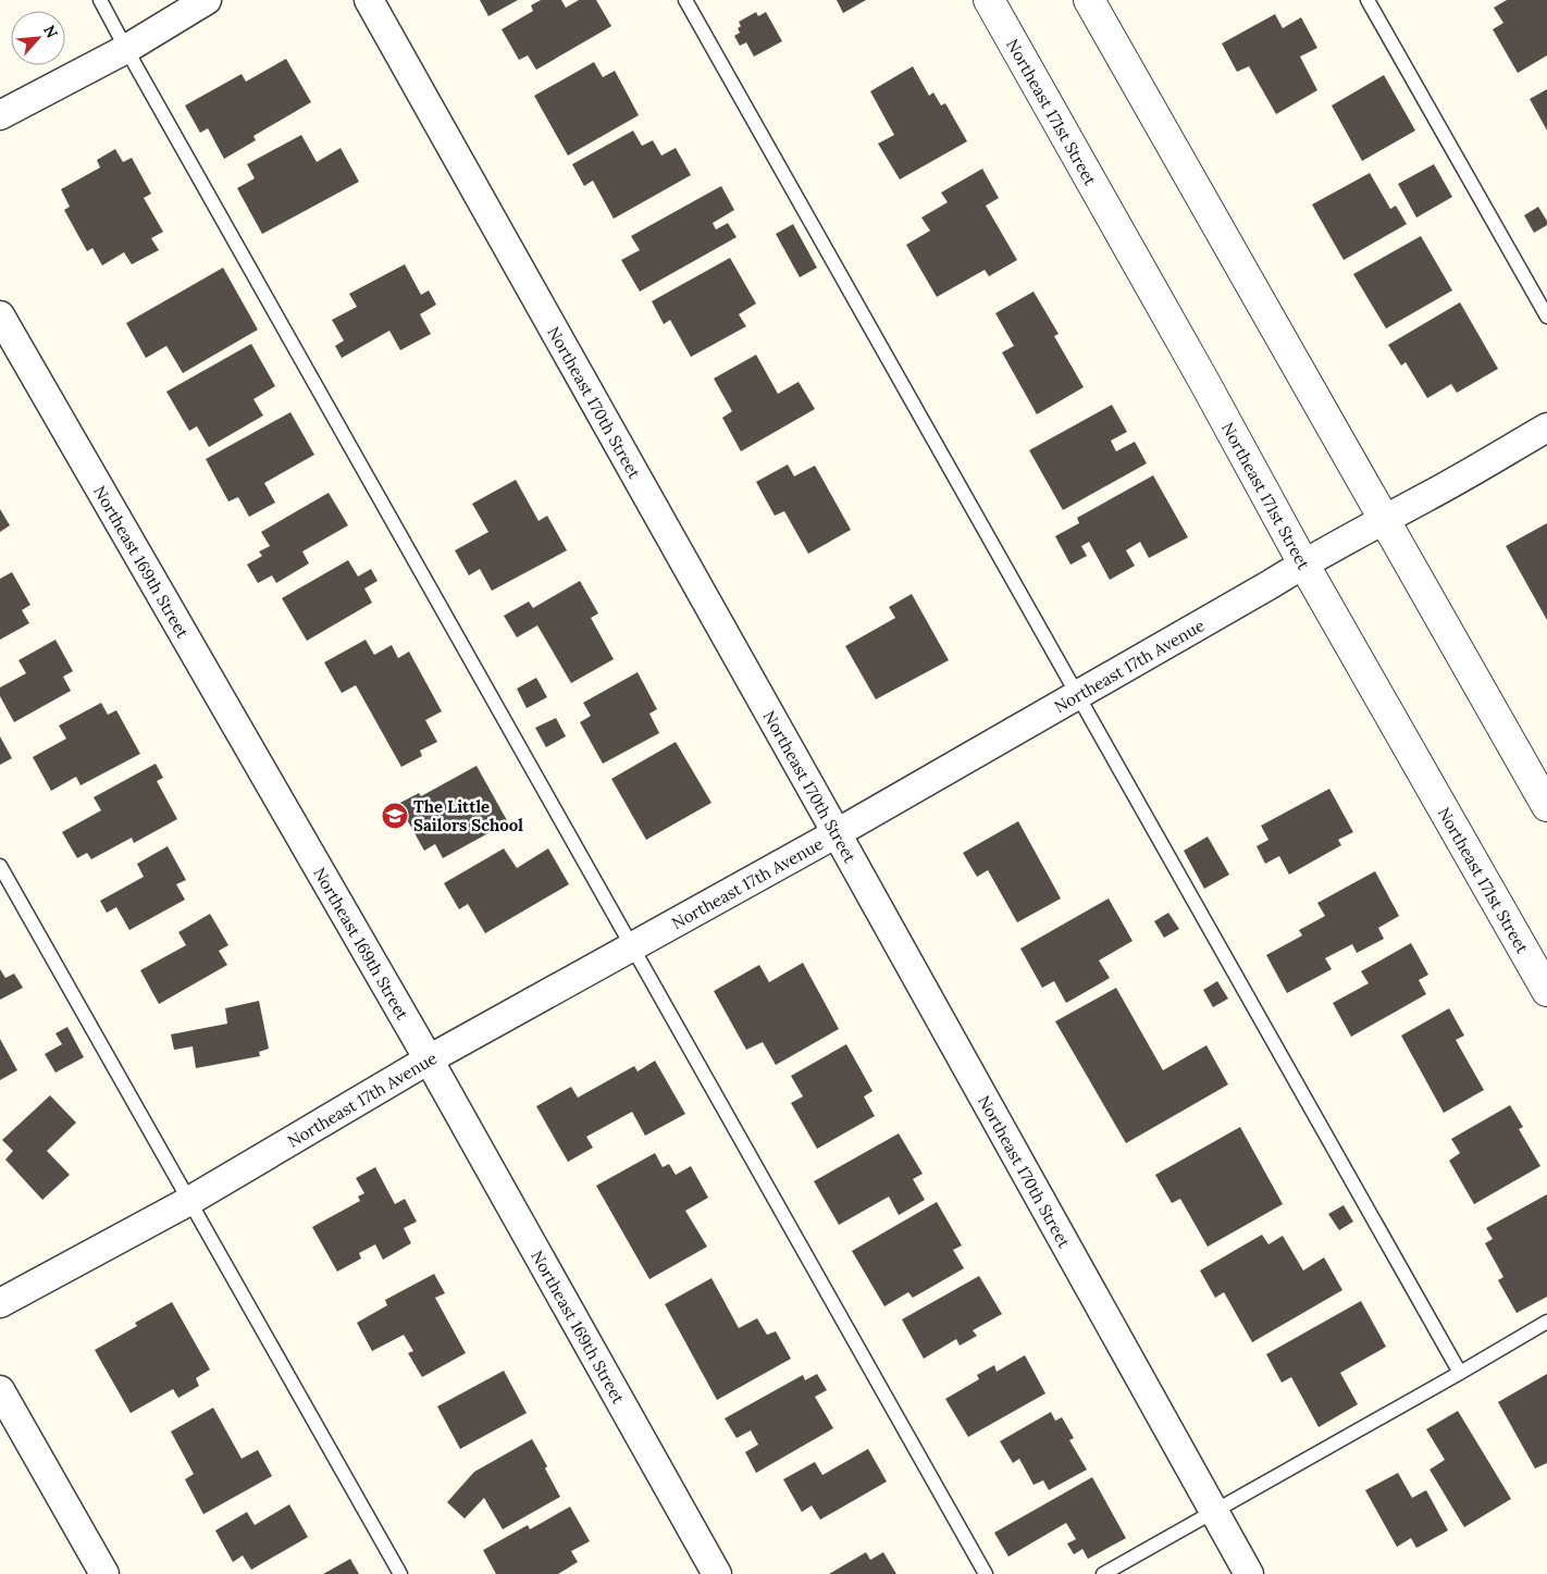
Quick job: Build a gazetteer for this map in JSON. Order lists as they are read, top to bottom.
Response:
{
  "streets": {
    "street": [
      "Northeast 171st Street",
      "Northeast 170th Street",
      "Northeast 169th Street",
      "Northeast 17th Avenue"
    ]
  },
  "crossings": [
    ["Northeast 171st Street", "Northeast 17th Avenue"],
    ["Northeast 170th Street", "Northeast 17th Avenue"],
    ["Northeast 169th Street", "Northeast 17th Avenue"]
  ],
  "places": {
    "school or university": ["The Little Sailors School"]
  },
  "north": "top right"
}
